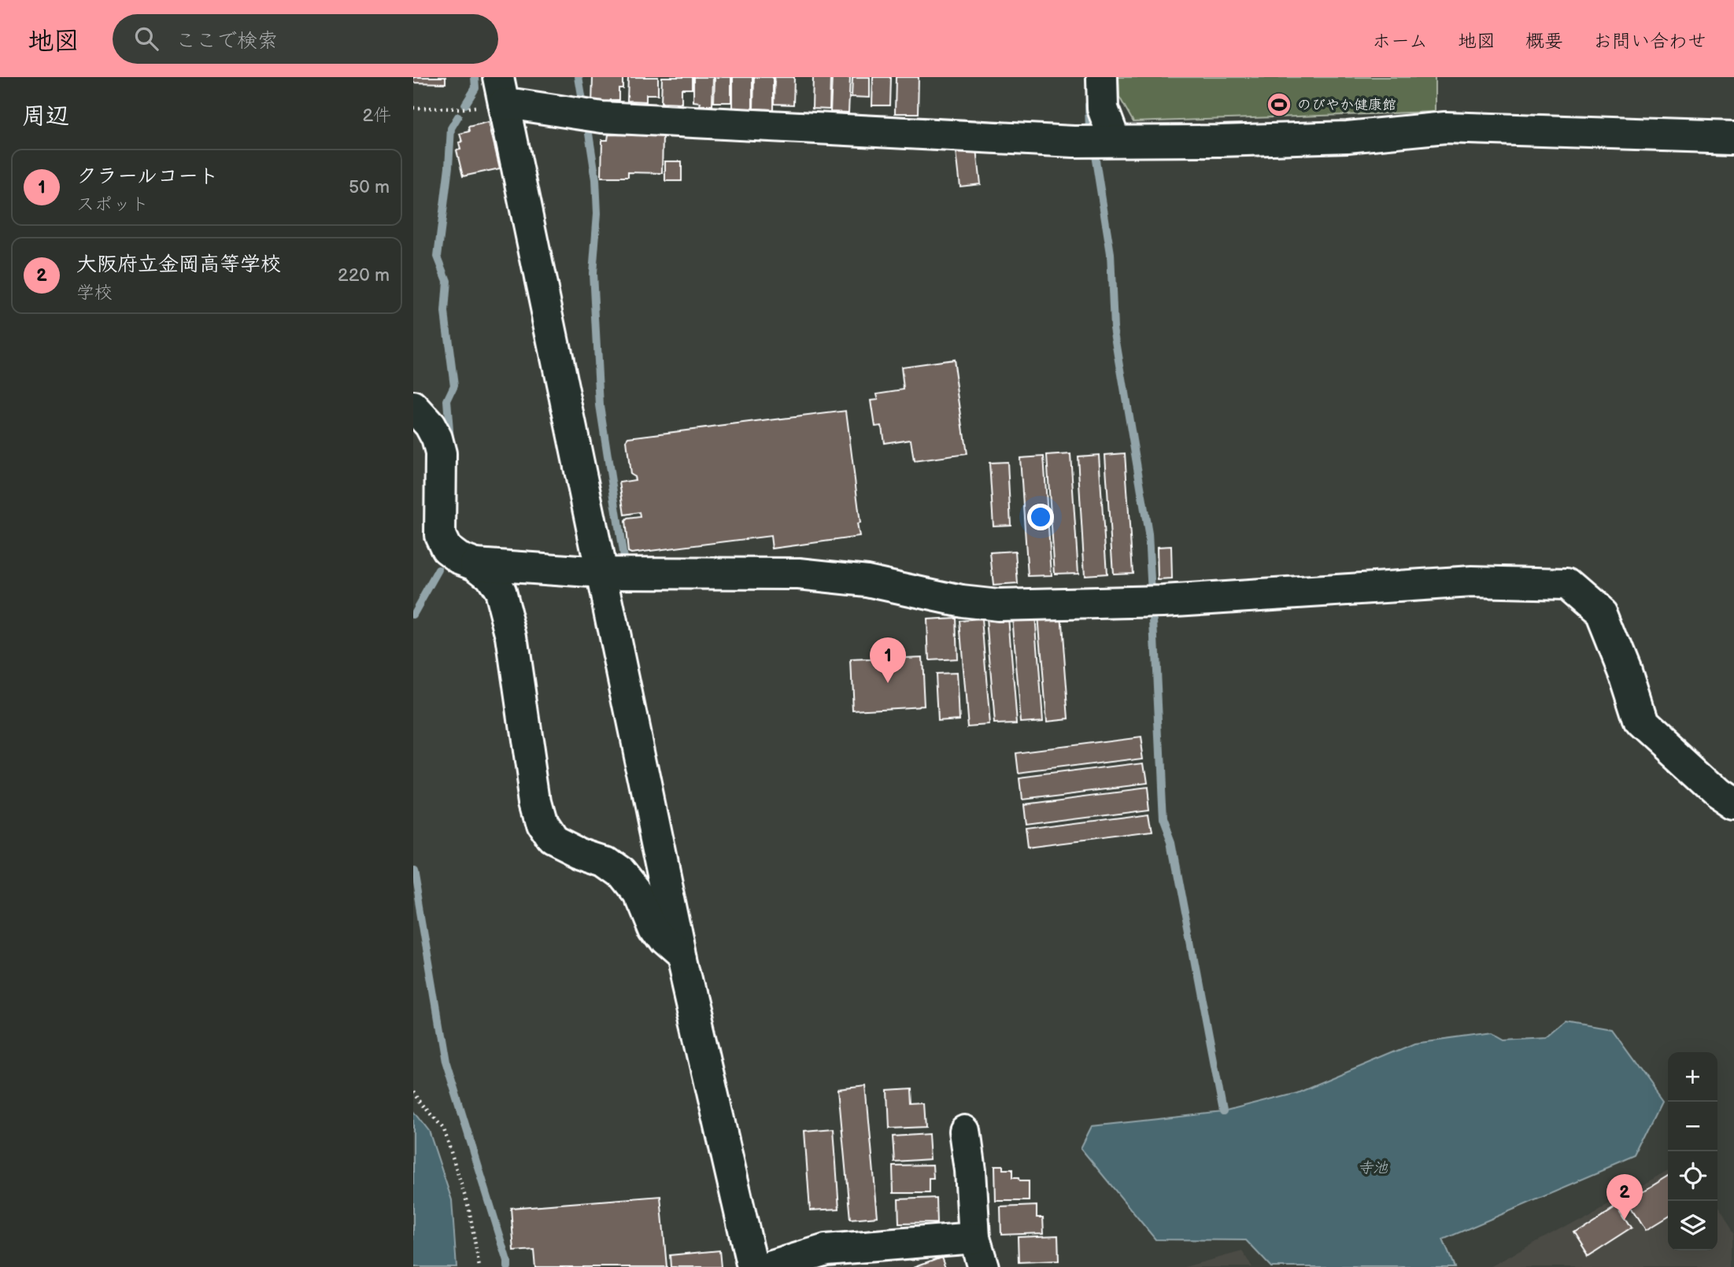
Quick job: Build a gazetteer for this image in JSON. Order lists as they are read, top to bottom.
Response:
{
  "water": ["寺池"],
  "places": {
    "sports": ["のびやか健康館"]
  },
  "page": {
    "header": "地図",
    "search": "ここで検索",
    "nav": [
      "ホーム",
      "地図",
      "概要",
      "お問い合わせ"
    ],
    "heading": ["周辺", "2件"],
    "list": [
      {
        "mark": "1",
        "name": "クラールコート",
        "note": "スポット",
        "value": "50 m"
      },
      {
        "mark": "2",
        "name": "大阪府立金岡高等学校",
        "note": "学校",
        "value": "220 m"
      }
    ],
    "pins": ["1", "2"],
    "map_buttons": ["+", "−"]
  }
}
